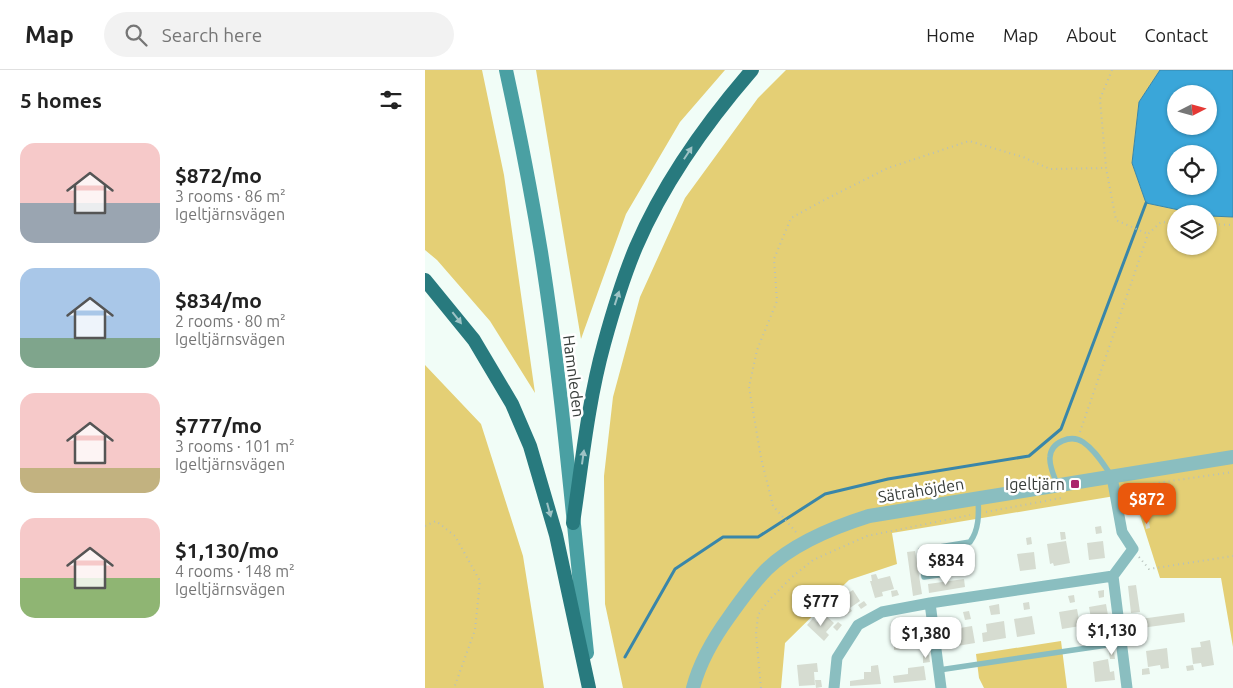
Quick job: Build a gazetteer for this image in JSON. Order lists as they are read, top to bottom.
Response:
{
  "streets": {
    "main road": ["Hamnleden"],
    "street": ["Sätrahöjden"]
  },
  "places": {
    "transit": ["Igeltjärn"]
  },
  "north": "right",
  "page": {
    "header": "Map",
    "search": "Search here",
    "nav": [
      "Home",
      "Map",
      "About",
      "Contact"
    ],
    "heading": "5 homes",
    "list": [
      {
        "name": "$872/mo",
        "note": "3 rooms · 86 m² · Igeltjärnsvägen"
      },
      {
        "name": "$834/mo",
        "note": "2 rooms · 80 m² · Igeltjärnsvägen"
      },
      {
        "name": "$777/mo",
        "note": "3 rooms · 101 m² · Igeltjärnsvägen"
      },
      {
        "name": "$1,130/mo",
        "note": "4 rooms · 148 m² · Igeltjärnsvägen"
      }
    ],
    "price": [
      "$872",
      "$834",
      "$777",
      "$1,130",
      "$1,380"
    ]
  }
}
